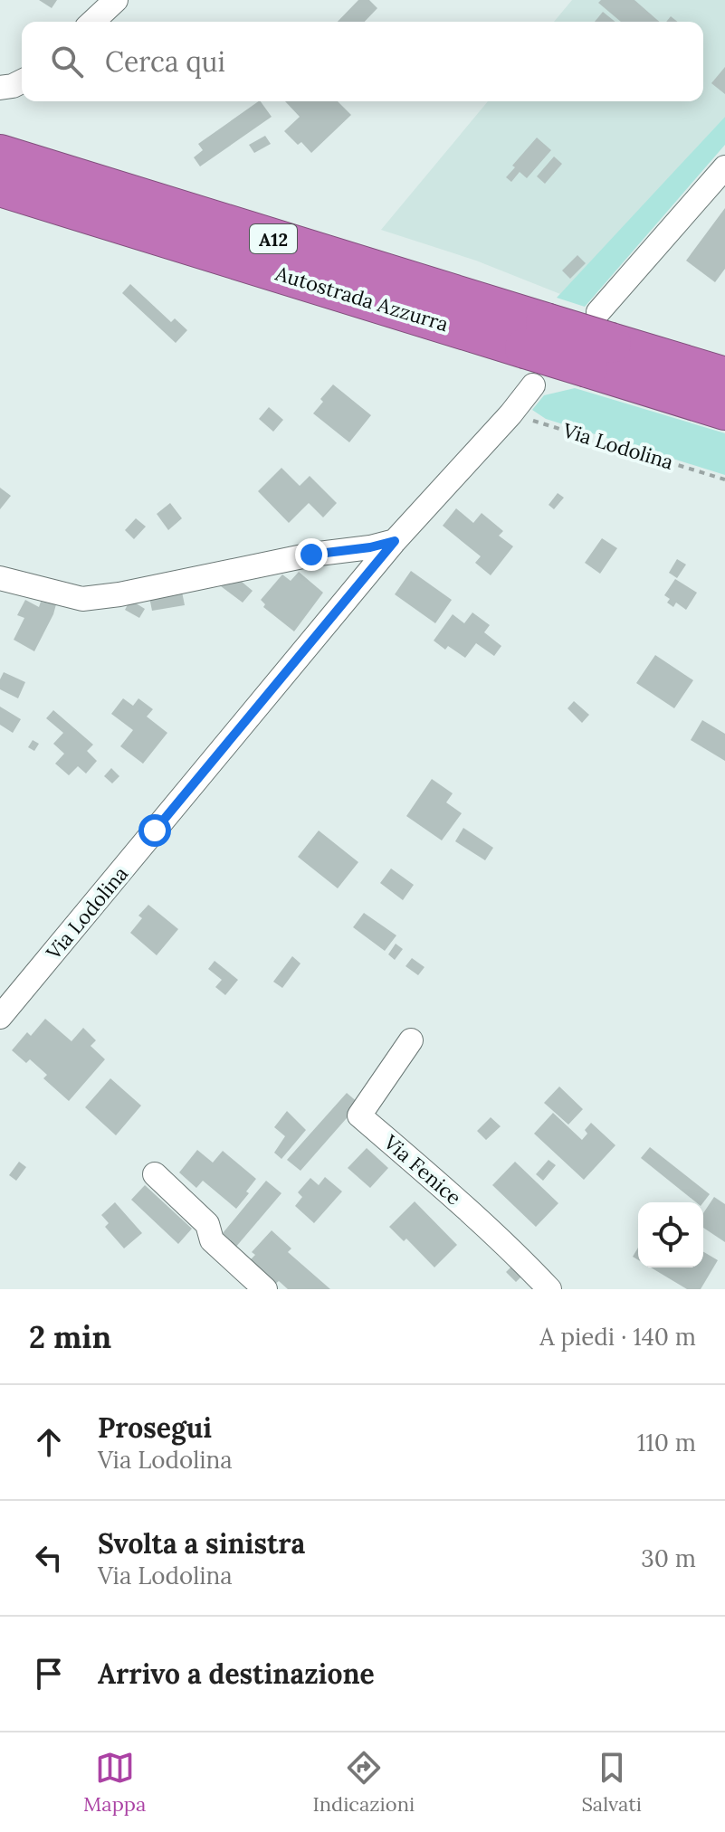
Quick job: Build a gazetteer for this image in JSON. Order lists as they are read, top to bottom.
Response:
{
  "streets": {
    "highway": ["A12", "Autostrada Azzurra"],
    "street": ["Via Lodolina", "Via Fenice"]
  },
  "crossings": [
    ["Autostrada Azzurra", "Via Lodolina"]
  ],
  "page": {
    "search": "Cerca qui",
    "heading": ["2 min", "A piedi · 140 m"],
    "list": [
      ["Prosegui", "Via Lodolina", "110 m"],
      ["Svolta a sinistra", "Via Lodolina", "30 m"],
      "Arrivo a destinazione"
    ],
    "nav": ["Mappa", "Indicazioni", "Salvati"]
  }
}
